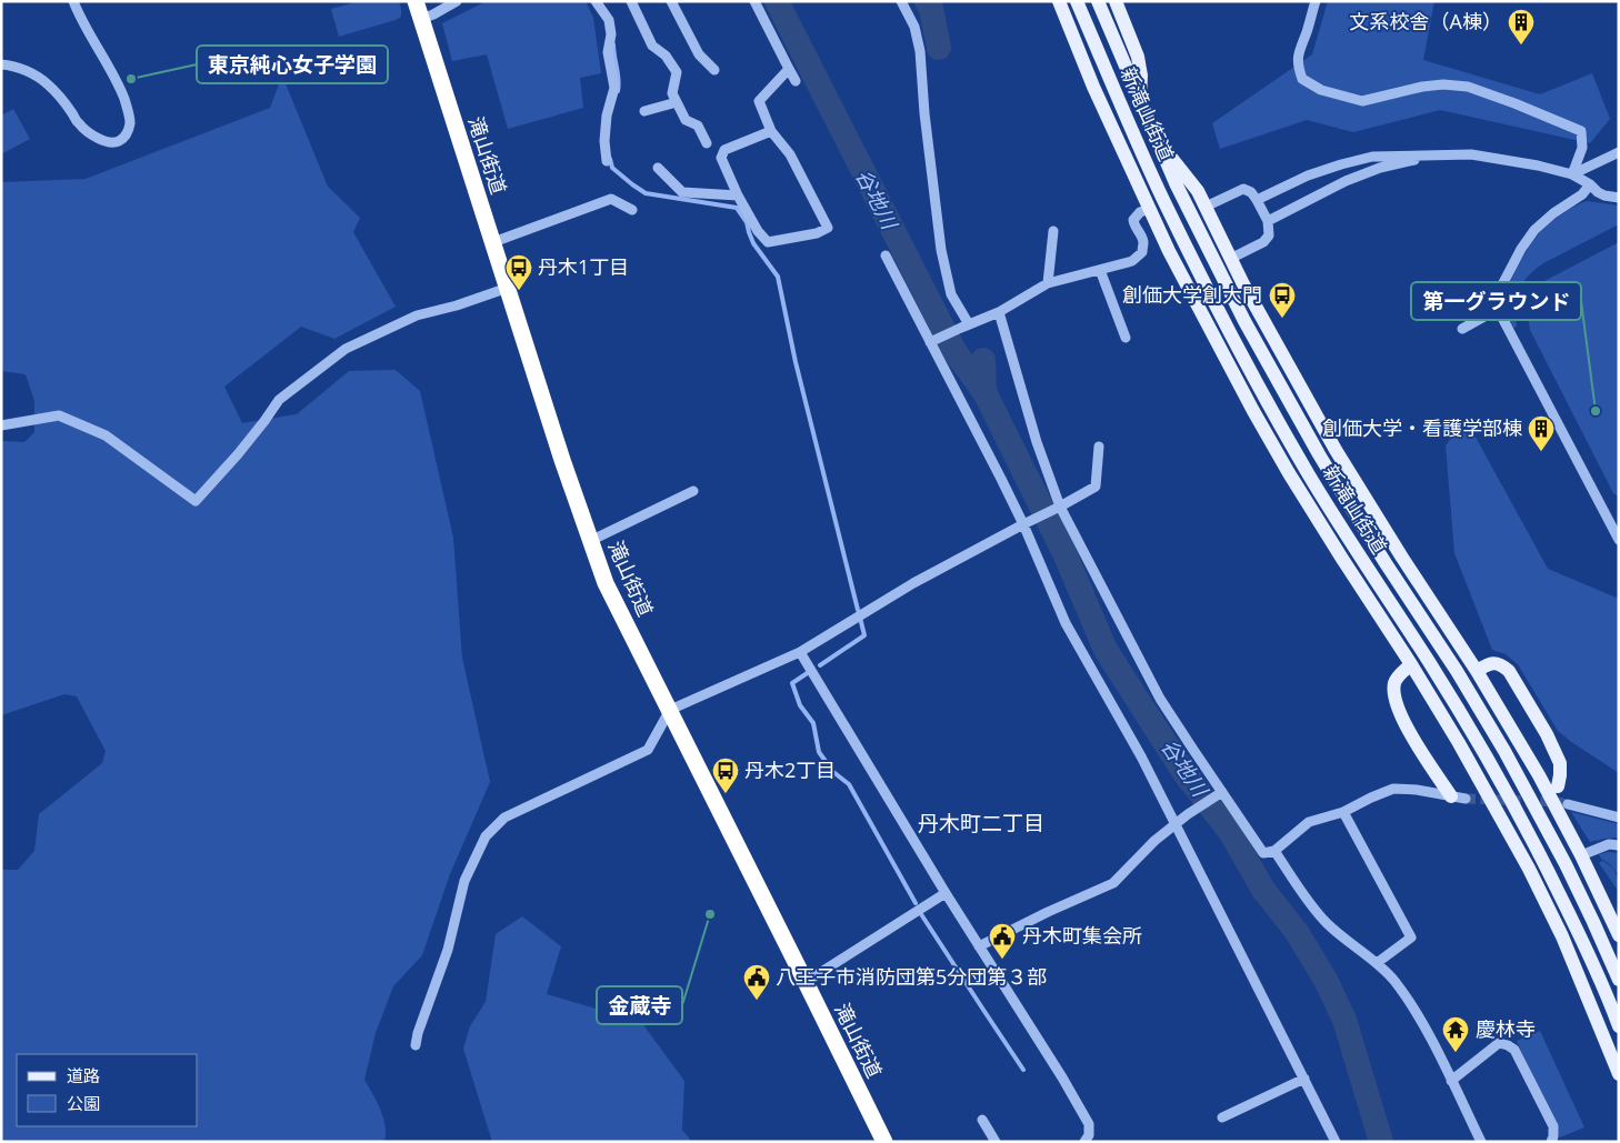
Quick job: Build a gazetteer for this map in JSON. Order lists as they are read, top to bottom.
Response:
{
  "streets": {
    "highway": ["滝山街道"],
    "main road": ["新滝山街道"]
  },
  "districts": ["丹木町二丁目"],
  "water": ["谷地川"],
  "places": {
    "building": ["文系校舎（A棟）", "創価大学・看護学部棟"],
    "other": ["東京純心女子学園", "第一グラウンド", "金蔵寺"],
    "bus stop": ["丹木1丁目", "創価大学創大門", "丹木2丁目"],
    "public building": ["丹木町集会所", "八王子市消防団第5分団第３部"],
    "temple": ["慶林寺"]
  },
  "legend": ["道路", "公園"]
}
